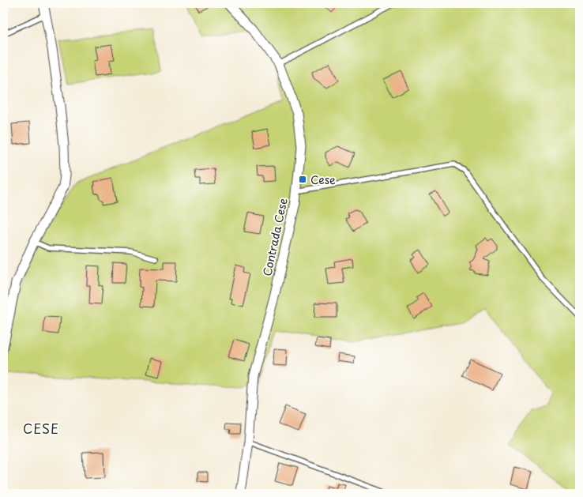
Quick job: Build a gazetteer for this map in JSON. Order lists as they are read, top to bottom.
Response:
{
  "streets": {
    "street": ["Contrada Cese"]
  },
  "districts": ["CESE"],
  "places": {
    "transit": ["Cese"]
  }
}
